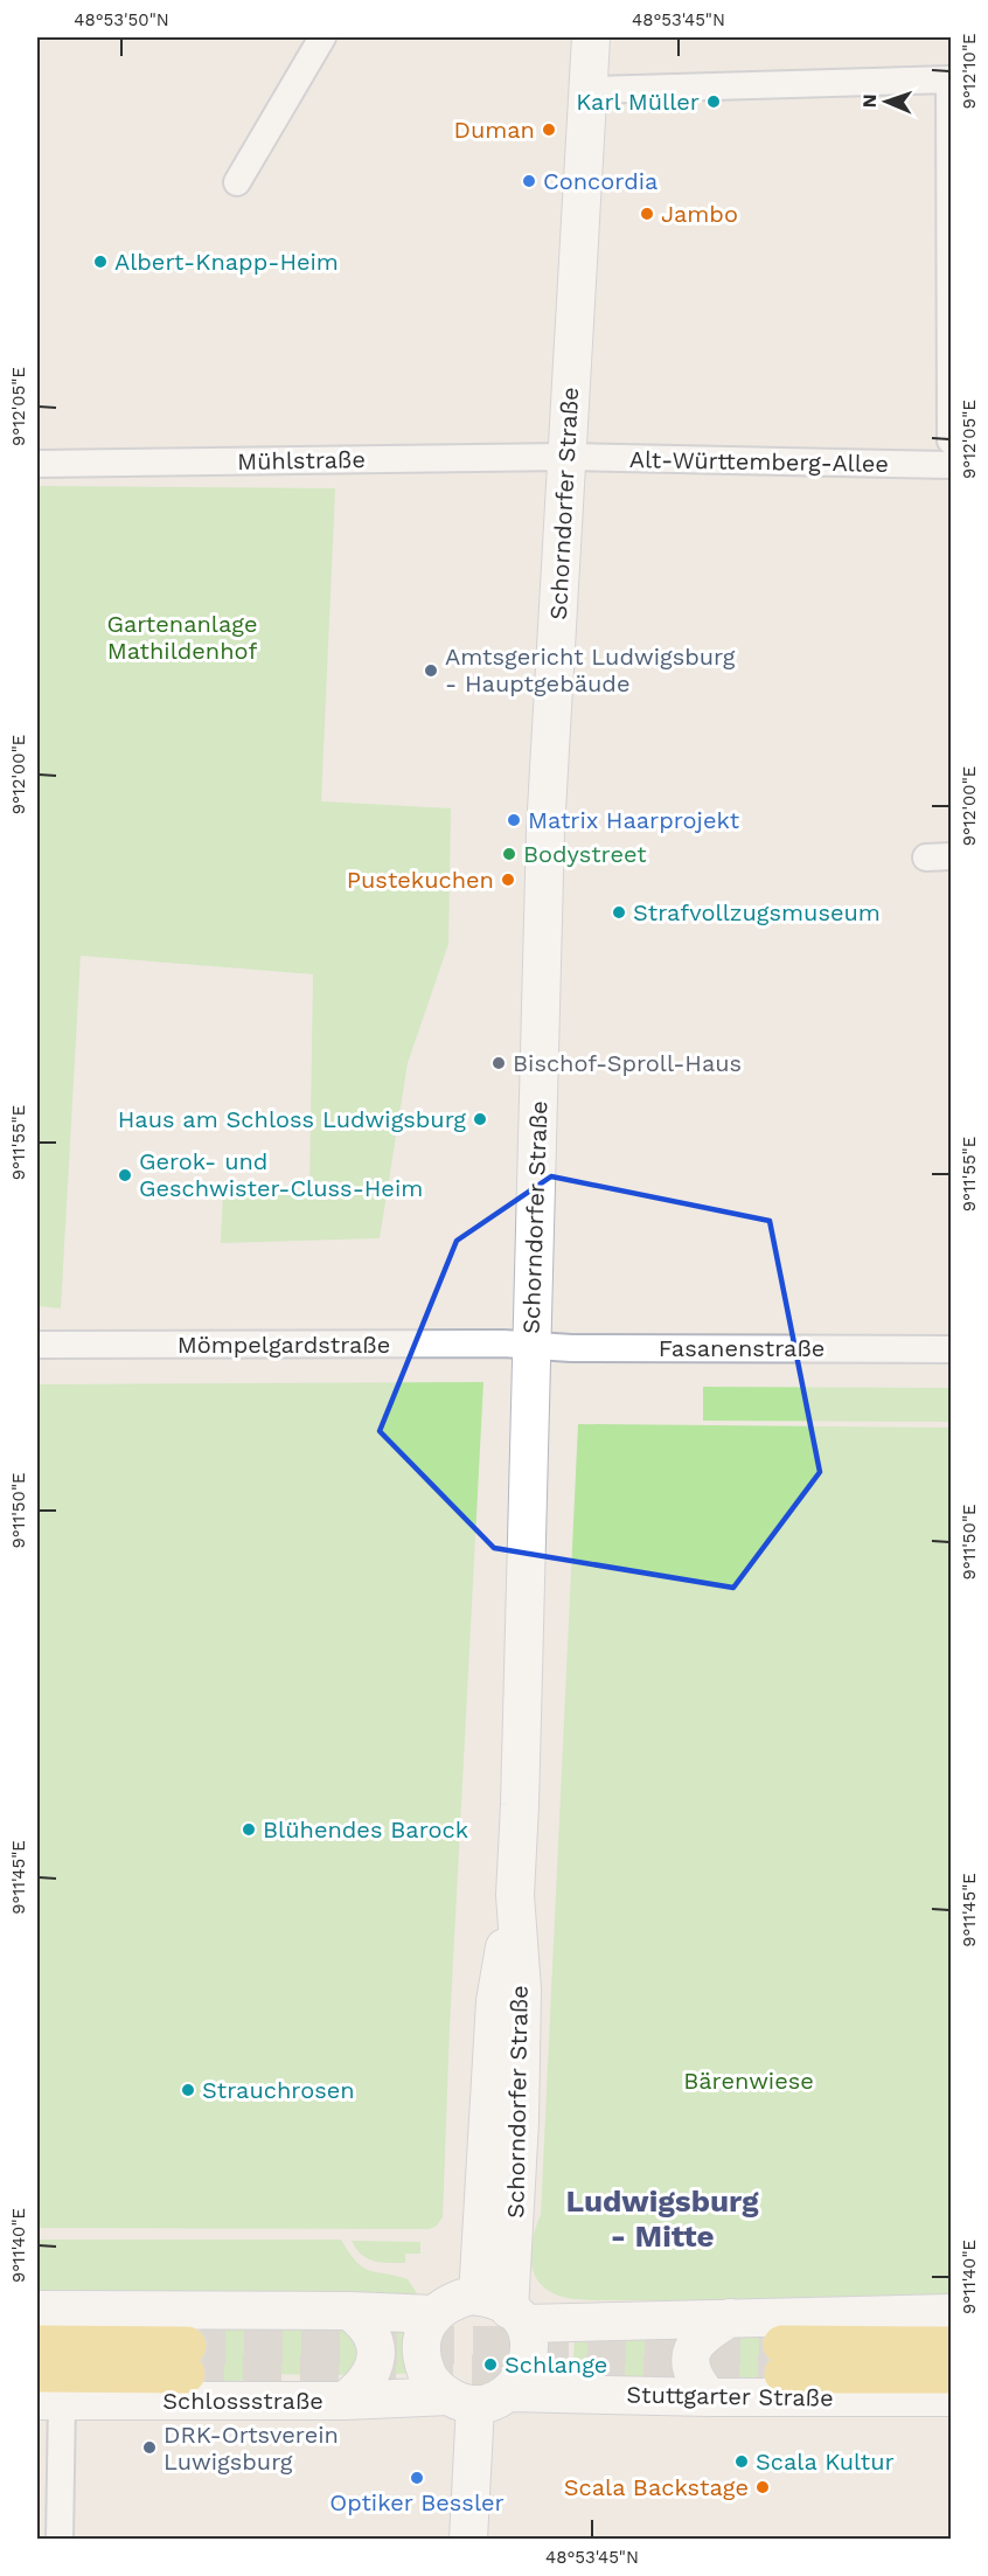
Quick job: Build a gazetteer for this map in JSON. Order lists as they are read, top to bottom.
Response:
{
  "streets": {
    "main road": ["Schorndorfer Straße", "Stuttgarter Straße", "Schlossstraße"],
    "street": [
      "Mühlstraße",
      "Alt-Württemberg-Allee",
      "Mömpelgardstraße",
      "Fasanenstraße"
    ]
  },
  "crossings": [
    ["Mühlstraße", "Alt-Württemberg-Allee"],
    ["Mühlstraße", "Schorndorfer Straße"],
    ["Alt-Württemberg-Allee", "Schorndorfer Straße"],
    ["Schorndorfer Straße", "Mömpelgardstraße"],
    ["Schorndorfer Straße", "Fasanenstraße"],
    ["Schorndorfer Straße", "Stuttgarter Straße"],
    ["Schorndorfer Straße", "Schlossstraße"],
    ["Mömpelgardstraße", "Fasanenstraße"],
    ["Stuttgarter Straße", "Schlossstraße"]
  ],
  "districts": ["Ludwigsburg - Mitte"],
  "parks": ["Gartenanlage Mathildenhof", "Bärenwiese"],
  "places": [
    "Karl Müller",
    "Duman",
    "Concordia",
    "Jambo",
    "Albert-Knapp-Heim",
    "Amtsgericht Ludwigsburg - Hauptgebäude",
    "Matrix Haarprojekt",
    "Bodystreet",
    "Pustekuchen",
    "Strafvollzugsmuseum",
    "Bischof-Sproll-Haus",
    "Haus am Schloss Ludwigsburg",
    "Gerok- und Geschwister-Cluss-Heim",
    "Blühendes Barock",
    "Strauchrosen",
    "Schlange",
    "DRK-Ortsverein Luwigsburg",
    "Scala Kultur",
    "Optiker Bessler",
    "Scala Backstage"
  ],
  "north": "left",
  "coordinates": [
    "48°53'50\"N",
    "48°53'45\"N",
    "9°12'10\"E",
    "9°12'05\"E",
    "9°12'00\"E",
    "9°11'55\"E",
    "9°11'50\"E",
    "9°11'45\"E",
    "9°11'40\"E"
  ]
}
